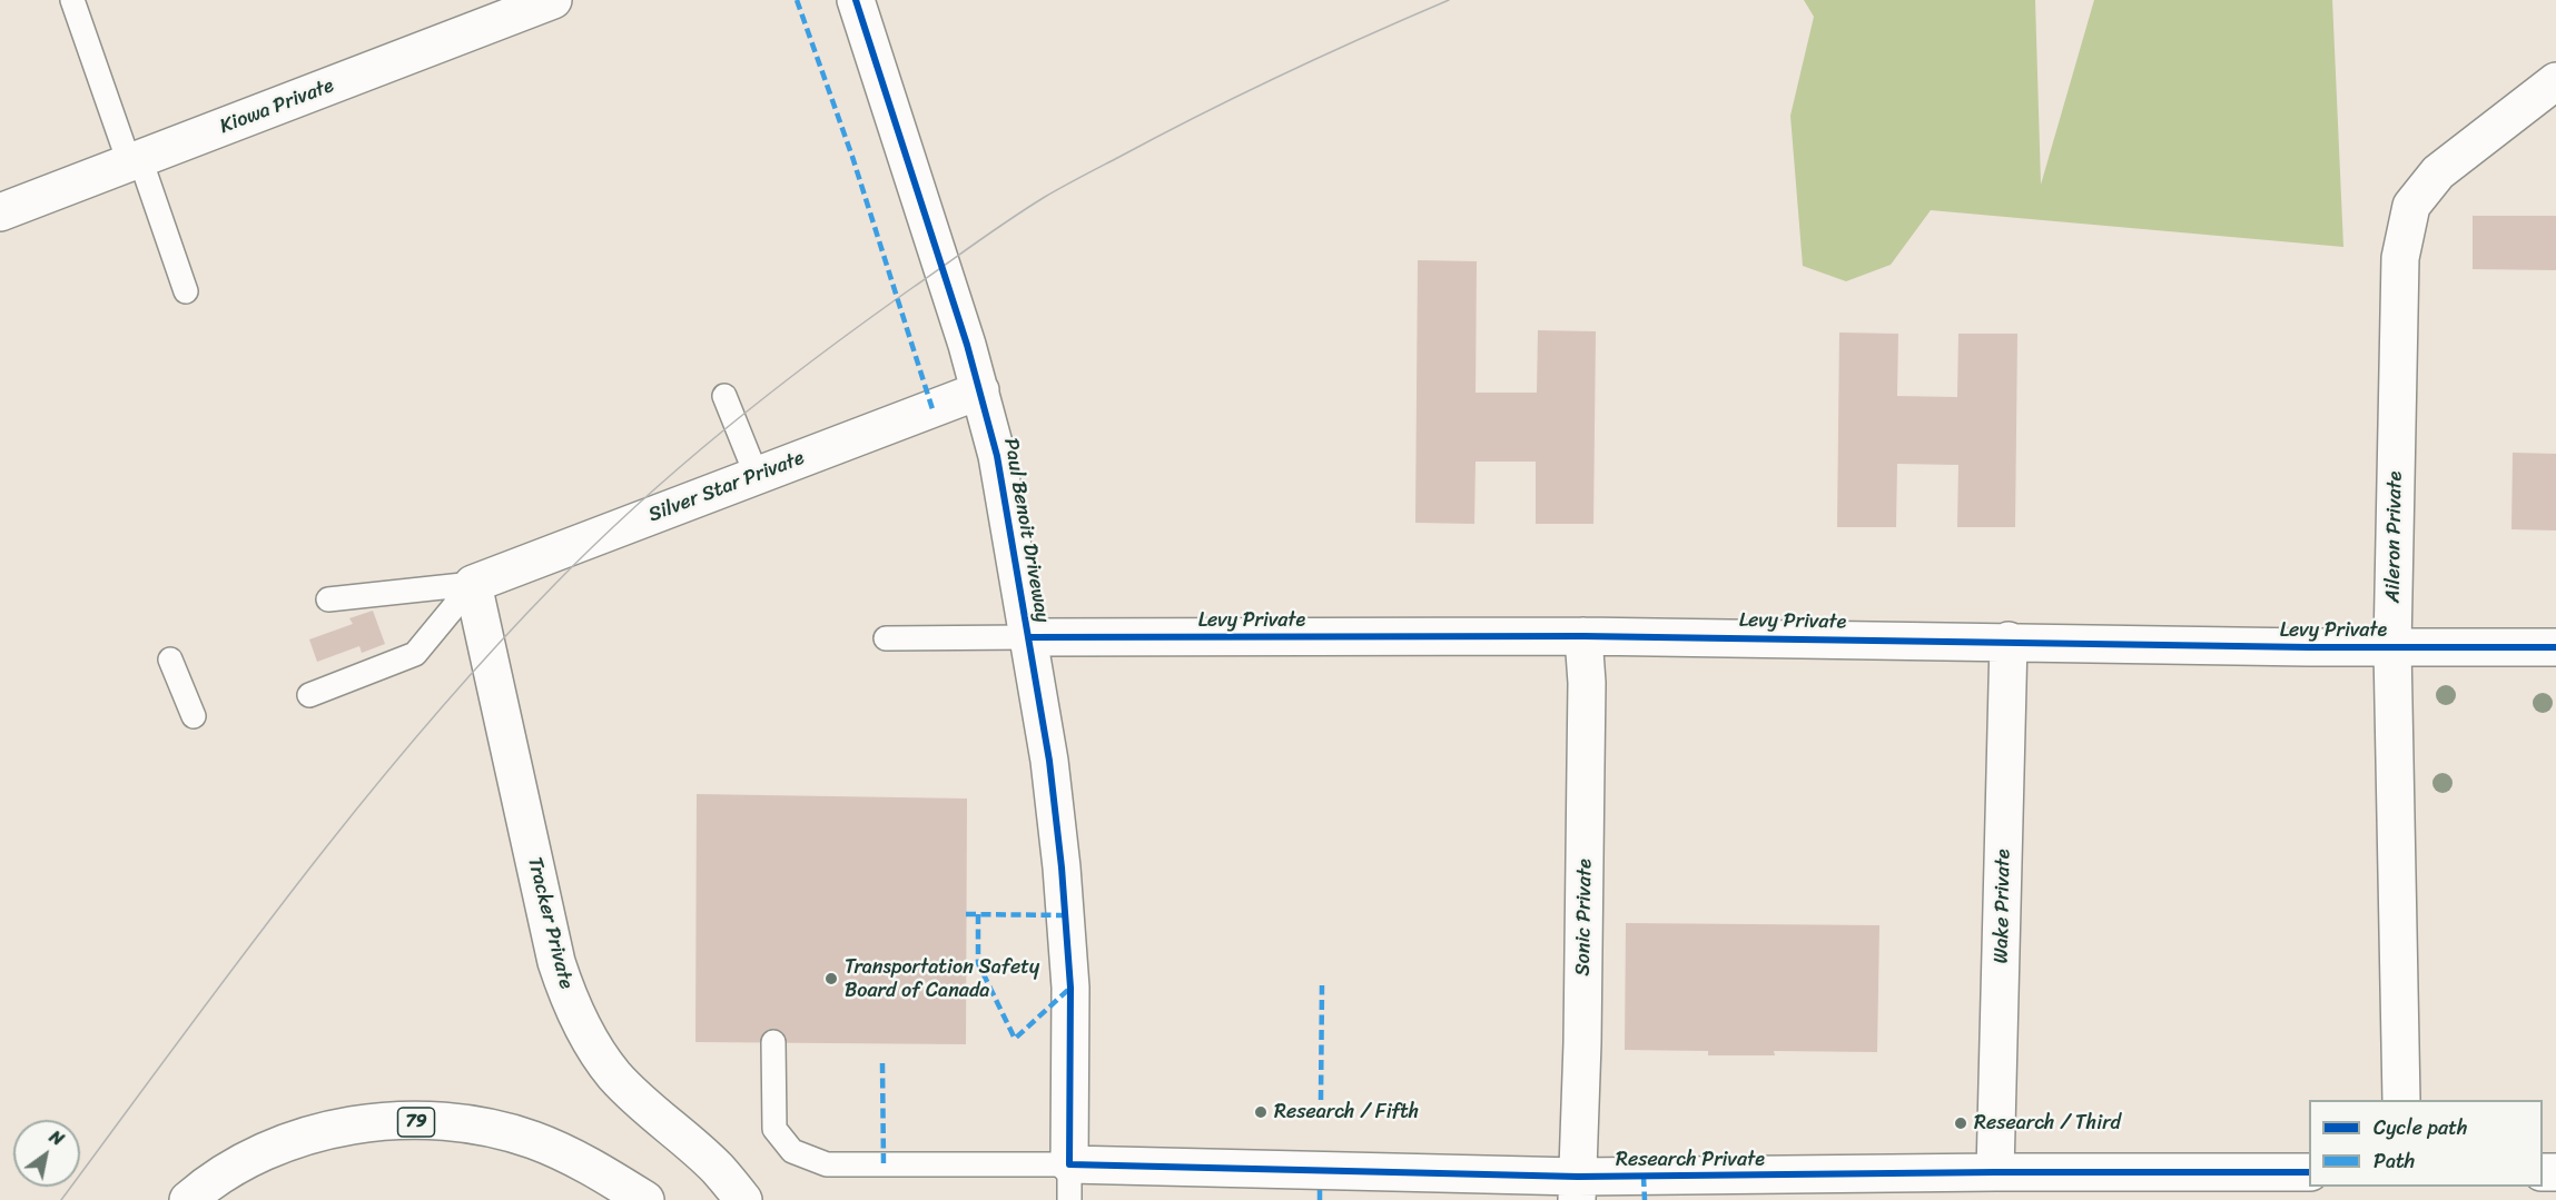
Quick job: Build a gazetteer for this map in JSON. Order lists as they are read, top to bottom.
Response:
{
  "streets": {
    "main road": [
      "Kiowa Private",
      "Silver Star Private",
      "Paul Benoit Driveway",
      "Aileron Private",
      "Levy Private",
      "Wake Private",
      "Sonic Private",
      "Tracker Private",
      "79",
      "Research Private"
    ]
  },
  "crossings": [
    ["Silver Star Private", "Paul Benoit Driveway"],
    ["Silver Star Private", "Tracker Private"],
    ["Paul Benoit Driveway", "Levy Private"],
    ["Paul Benoit Driveway", "Research Private"],
    ["Aileron Private", "Levy Private"],
    ["Levy Private", "Wake Private"],
    ["Levy Private", "Sonic Private"],
    ["Wake Private", "Research Private"],
    ["Sonic Private", "Research Private"]
  ],
  "places": ["Transportation Safety Board of Canada", "Research / Fifth", "Research / Third"],
  "legend": ["Cycle path", "Path"],
  "north": "top right"
}
